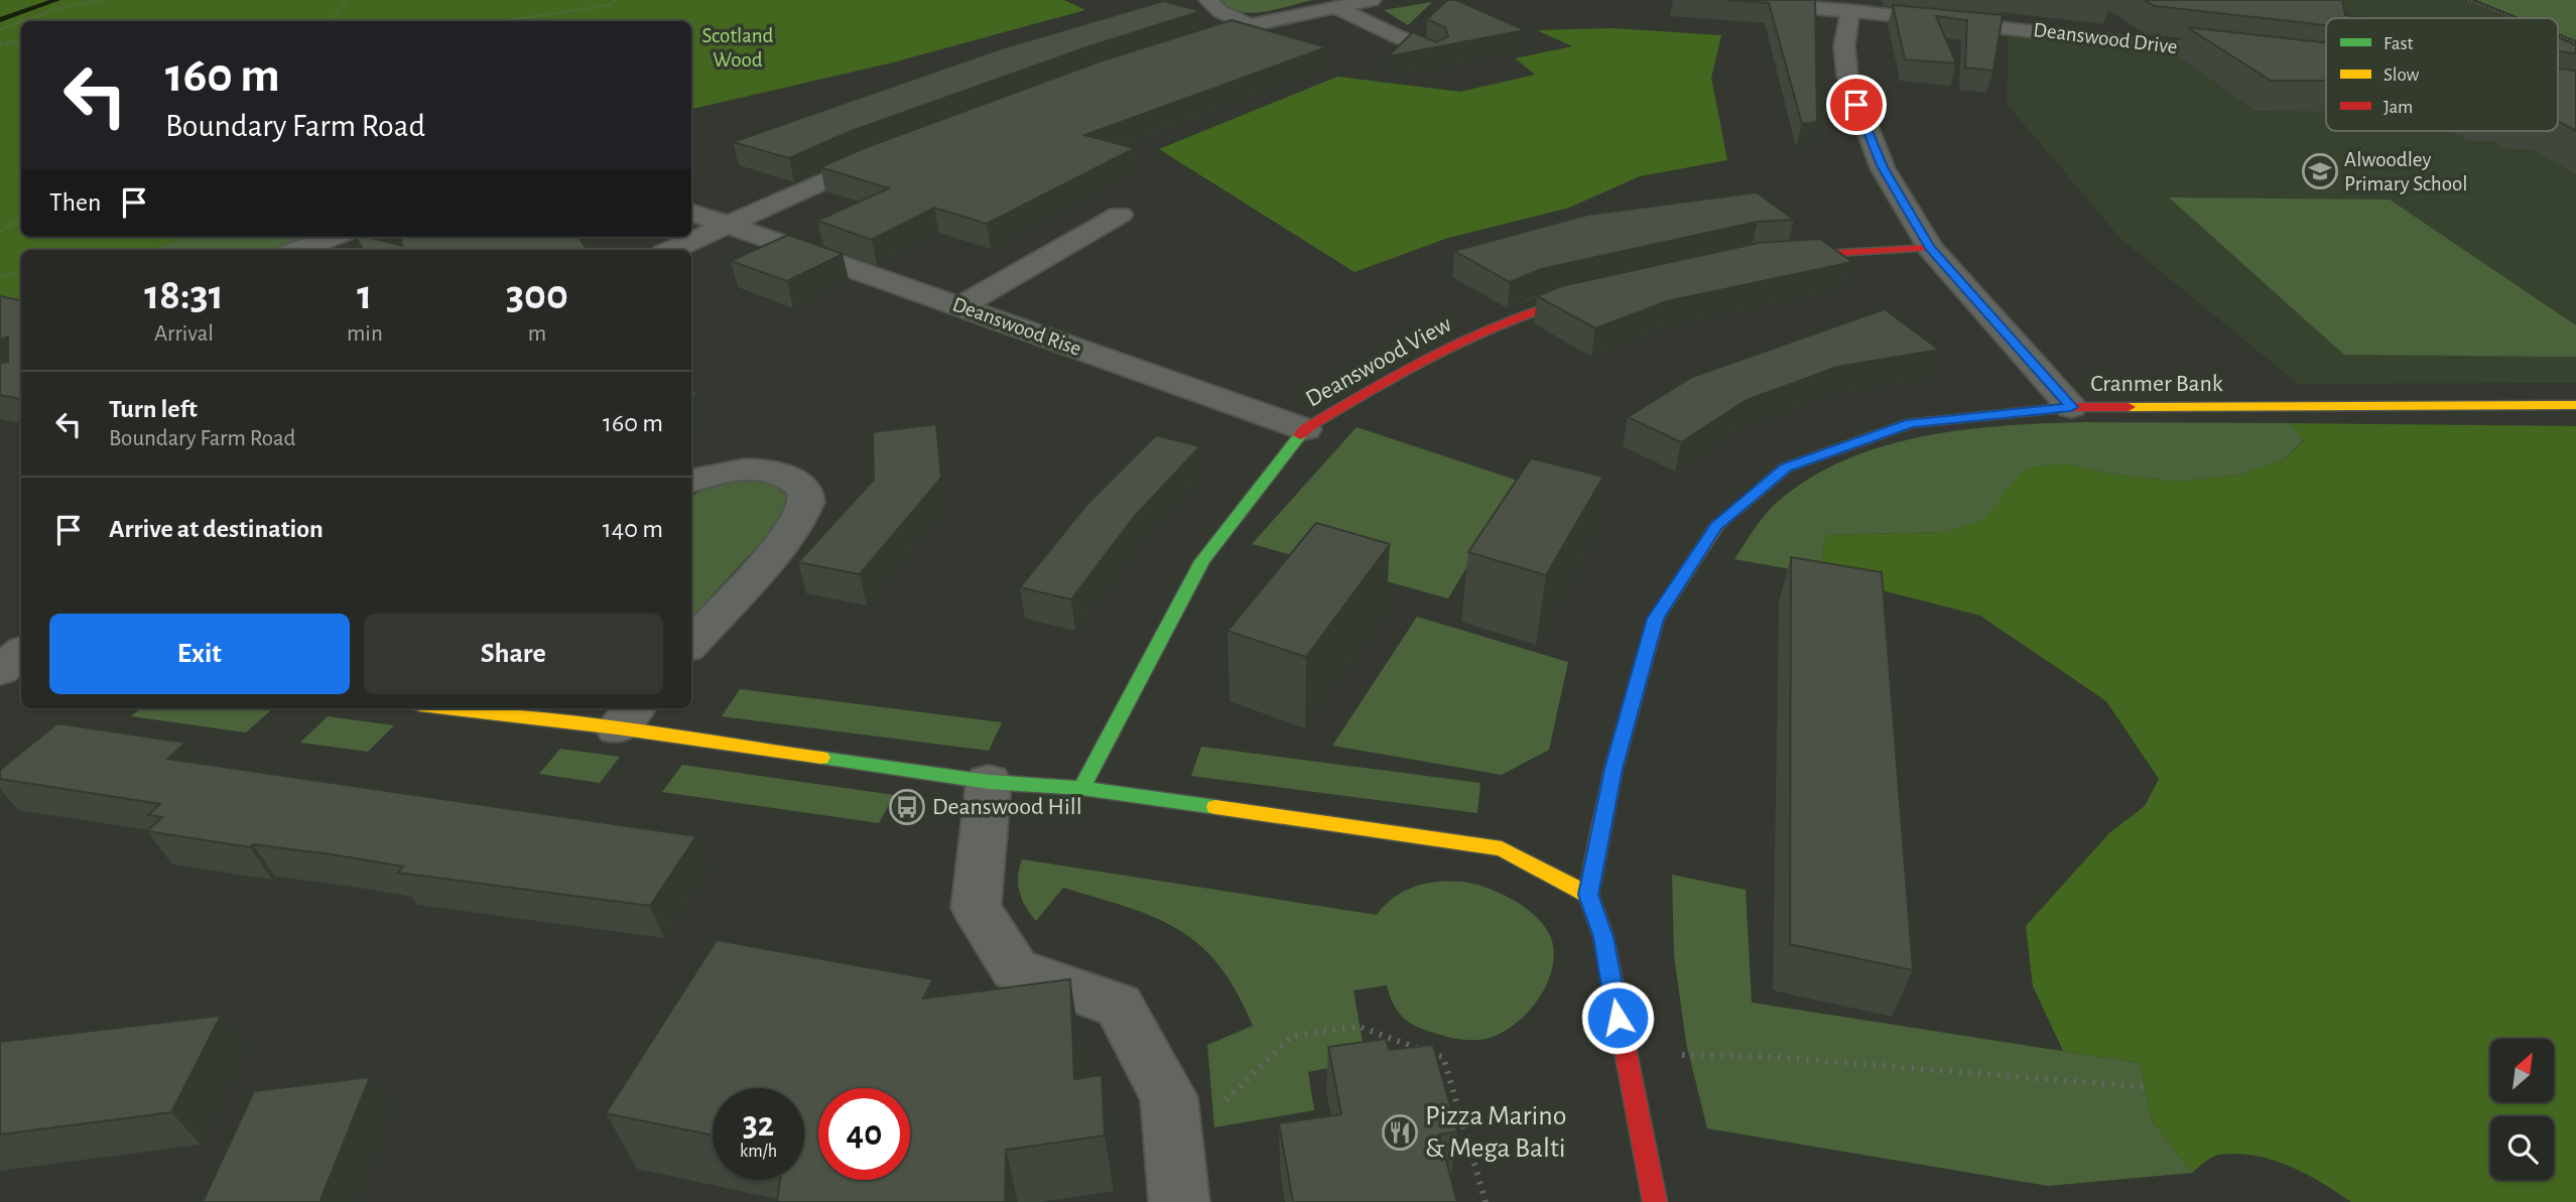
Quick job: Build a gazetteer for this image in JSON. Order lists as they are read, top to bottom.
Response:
{
  "streets": {
    "street": [
      "Deanswood Drive",
      "Deanswood Rise",
      "Deanswood View",
      "Cranmer Bank"
    ]
  },
  "crossings": [
    ["Deanswood Rise", "Deanswood View"]
  ],
  "parks": ["Scotland Wood"],
  "places": {
    "school or university": ["Alwoodley Primary School"],
    "bus stop": ["Deanswood Hill"],
    "restaurant": ["Pizza Marino & Mega Balti"]
  },
  "legend": ["Fast", "Slow", "Jam"],
  "north": "top right",
  "page": {
    "turn": ["160 m", "Boundary Farm Road"],
    "then": "Then",
    "eta": [
      "18:31",
      "Arrival",
      "1",
      "min",
      "300",
      "m"
    ],
    "list": [
      {
        "name": "Turn left",
        "note": "Boundary Farm Road",
        "value": "160 m"
      },
      {
        "name": "Arrive at destination",
        "value": "140 m"
      }
    ],
    "buttons": ["Exit", "Share"],
    "speed": "32 km/h",
    "limit": "40"
  }
}
